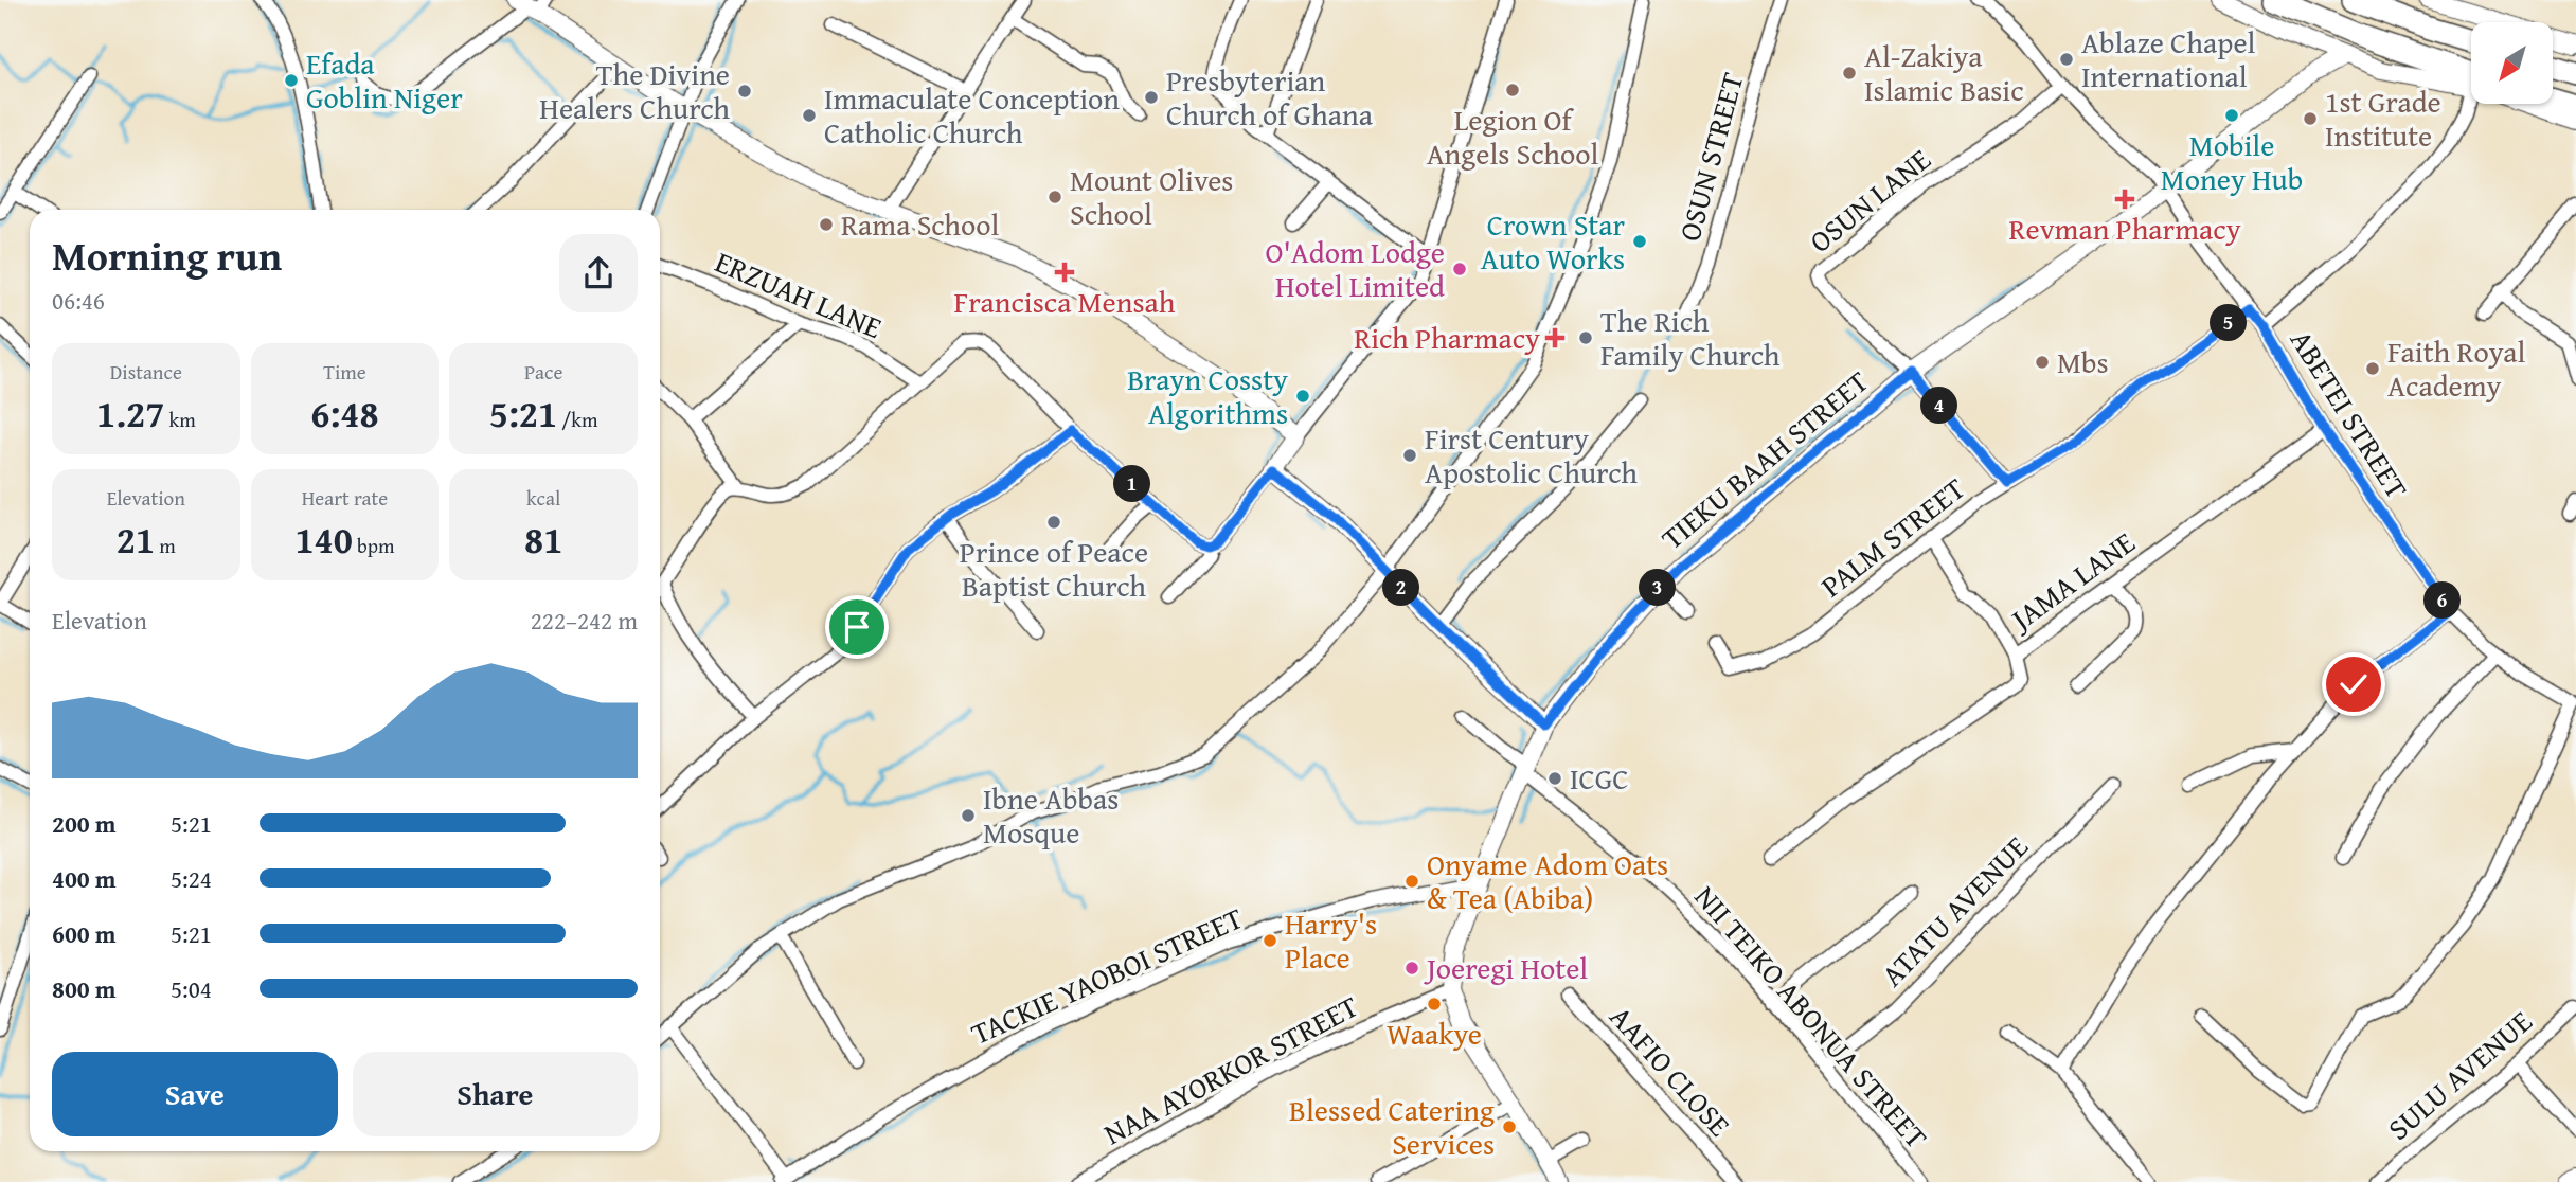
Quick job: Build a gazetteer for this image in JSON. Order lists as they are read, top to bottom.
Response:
{
  "streets": {
    "street": [
      "OSUN STREET",
      "OSUN LANE",
      "ERZUAH LANE",
      "ABETEI STREET",
      "TIEKU BAAH STREET",
      "PALM STREET",
      "JAMA LANE",
      "ATATU AVENUE",
      "TACKIE YAOBOI STREET",
      "NII TEIKO ABONUA STREET",
      "NAA AYORKOR STREET",
      "AAFIO CLOSE",
      "SULU AVENUE"
    ]
  },
  "crossings": [
    ["OSUN LANE", "ABETEI STREET"],
    ["OSUN LANE", "TIEKU BAAH STREET"],
    ["ABETEI STREET", "TIEKU BAAH STREET"],
    ["ABETEI STREET", "PALM STREET"],
    ["ABETEI STREET", "JAMA LANE"],
    ["TIEKU BAAH STREET", "TACKIE YAOBOI STREET"],
    ["TIEKU BAAH STREET", "NII TEIKO ABONUA STREET"],
    ["TIEKU BAAH STREET", "NAA AYORKOR STREET"],
    ["ATATU AVENUE", "NII TEIKO ABONUA STREET"]
  ],
  "places": {
    "other": [
      "Ablaze Chapel International",
      "Al-Zakiya Islamic Basic",
      "Efada Goblin Niger",
      "Legion Of Angels School",
      "The Divine Healers Church",
      "Presbyterian Church of Ghana",
      "Immaculate Conception Catholic Church",
      "Mobile Money Hub",
      "1st Grade Institute",
      "Mount Olives School",
      "Rama School",
      "Crown Star Auto Works",
      "O'Adom Lodge Hotel Limited",
      "The Rich Family Church",
      "Mbs",
      "Faith Royal Academy",
      "Brayn Cossty Algorithms",
      "First Century Apostolic Church",
      "Prince of Peace Baptist Church",
      "ICGC",
      "Ibne Abbas Mosque",
      "Onyame Adom Oats & Tea (Abiba)",
      "Harry's Place",
      "Joeregi Hotel",
      "Waakye",
      "Blessed Catering Services"
    ],
    "health": ["Revman Pharmacy", "Francisca Mensah", "Rich Pharmacy"]
  },
  "north": "bottom left",
  "page": {
    "heading": ["Morning run", "06:46"],
    "pins": [
      "5",
      "4",
      "1",
      "2",
      "3",
      "6"
    ],
    "stats": [
      ["Distance", "1.27 km"],
      ["Time", "6:48"],
      ["Pace", "5:21 /km"],
      ["Elevation", "21 m"],
      ["Heart rate", "140 bpm"],
      ["kcal", "81"]
    ],
    "chart": ["Elevation", "222–242 m"],
    "list": [
      {
        "name": "200 m",
        "note": "5:21"
      },
      {
        "name": "400 m",
        "note": "5:24"
      },
      {
        "name": "600 m",
        "note": "5:21"
      },
      {
        "name": "800 m",
        "note": "5:04"
      }
    ],
    "buttons": ["Save", "Share"]
  }
}
